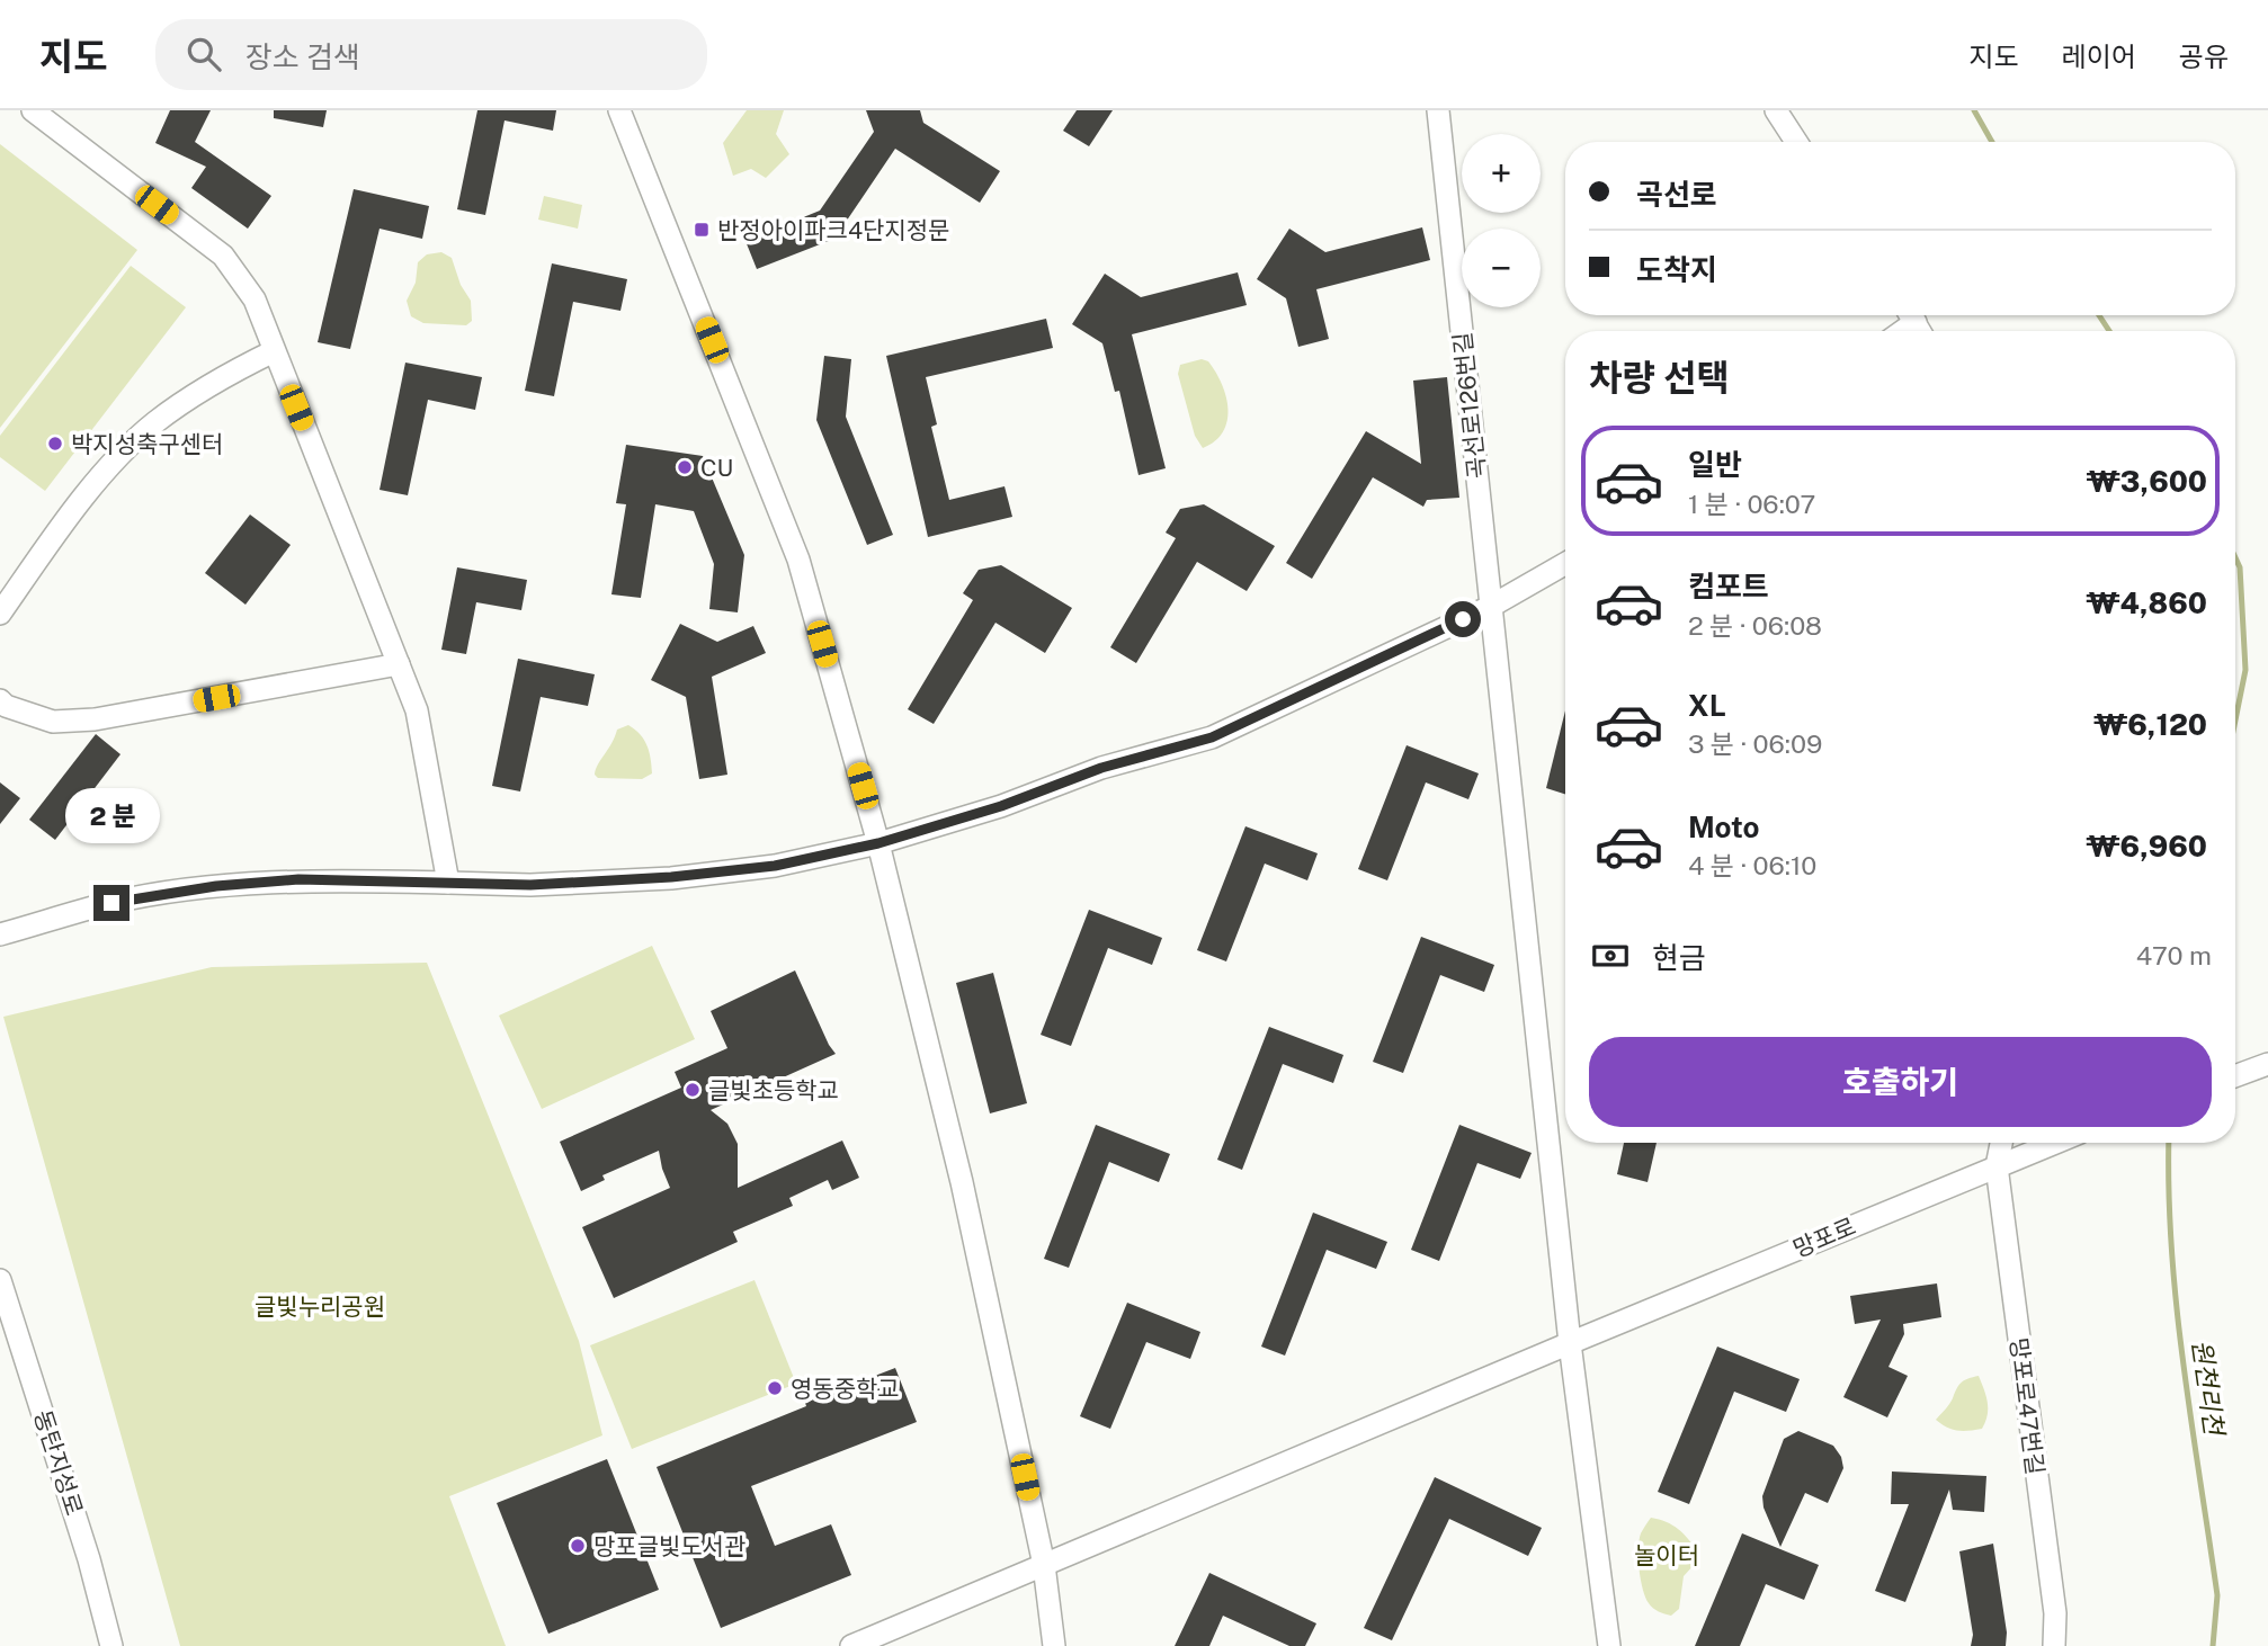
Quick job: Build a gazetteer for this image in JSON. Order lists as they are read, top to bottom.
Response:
{
  "streets": {
    "street": [
      "곡선로126번길",
      "망포로",
      "망포로47번길",
      "동탄지성로"
    ]
  },
  "crossings": [
    ["곡선로126번길", "망포로"],
    ["망포로", "망포로47번길"]
  ],
  "water": ["원천리천"],
  "parks": ["글빛누리공원", "놀이터"],
  "places": {
    "transit": ["반정아이파크4단지정문"],
    "other": [
      "박지성축구센터",
      "CU",
      "글빛초등학교",
      "영동중학교",
      "망포글빛도서관"
    ]
  },
  "page": {
    "header": "지도",
    "search": "장소 검색",
    "nav": ["지도", "레이어", "공유"],
    "map_buttons": ["+", "−"],
    "banner": ["곡선로", "도착지"],
    "heading": "차량 선택",
    "list": [
      {
        "name": "일반",
        "note": "1 분 · 06:07",
        "value": "₩3,600"
      },
      {
        "name": "컴포트",
        "note": "2 분 · 06:08",
        "value": "₩4,860"
      },
      {
        "name": "XL",
        "note": "3 분 · 06:09",
        "value": "₩6,120"
      },
      {
        "name": "Moto",
        "note": "4 분 · 06:10",
        "value": "₩6,960"
      }
    ],
    "bubble": "2 분",
    "pay": ["현금", "470 m"],
    "buttons": "호출하기"
  }
}
